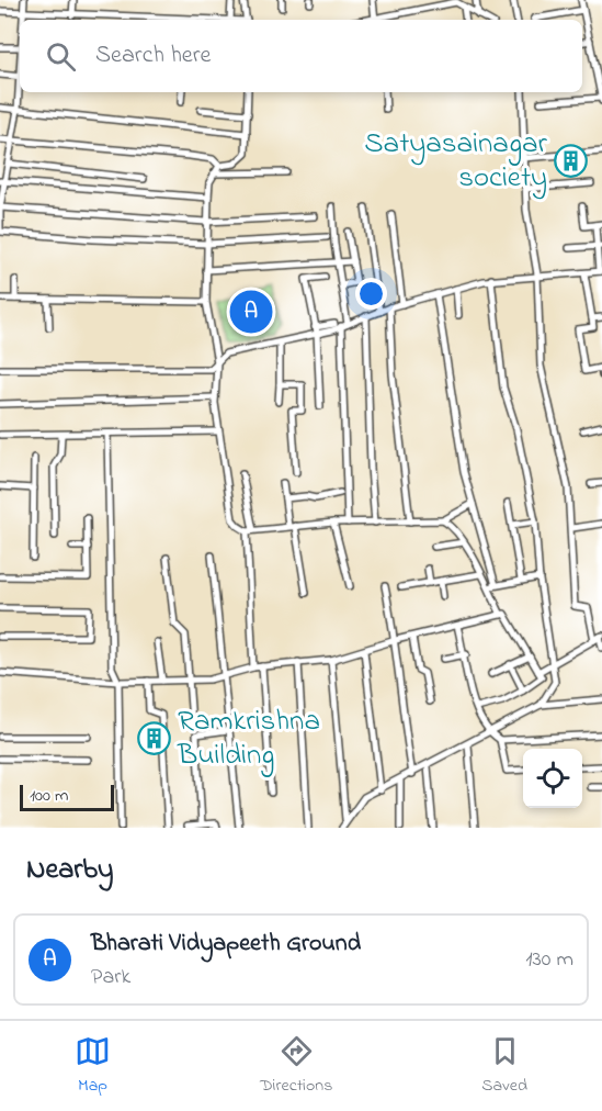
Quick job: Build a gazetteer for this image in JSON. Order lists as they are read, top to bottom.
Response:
{
  "places": {
    "building": ["Satyasainagar society", "Ramkrishna Building"]
  },
  "scale_bar": "100 m",
  "page": {
    "search": "Search here",
    "pins": "A",
    "scale": "100 m",
    "heading": "Nearby",
    "list": [
      {
        "mark": "A",
        "name": "Bharati Vidyapeeth Ground",
        "note": "Park",
        "value": "130 m"
      }
    ],
    "nav": ["Map", "Directions", "Saved"]
  }
}
